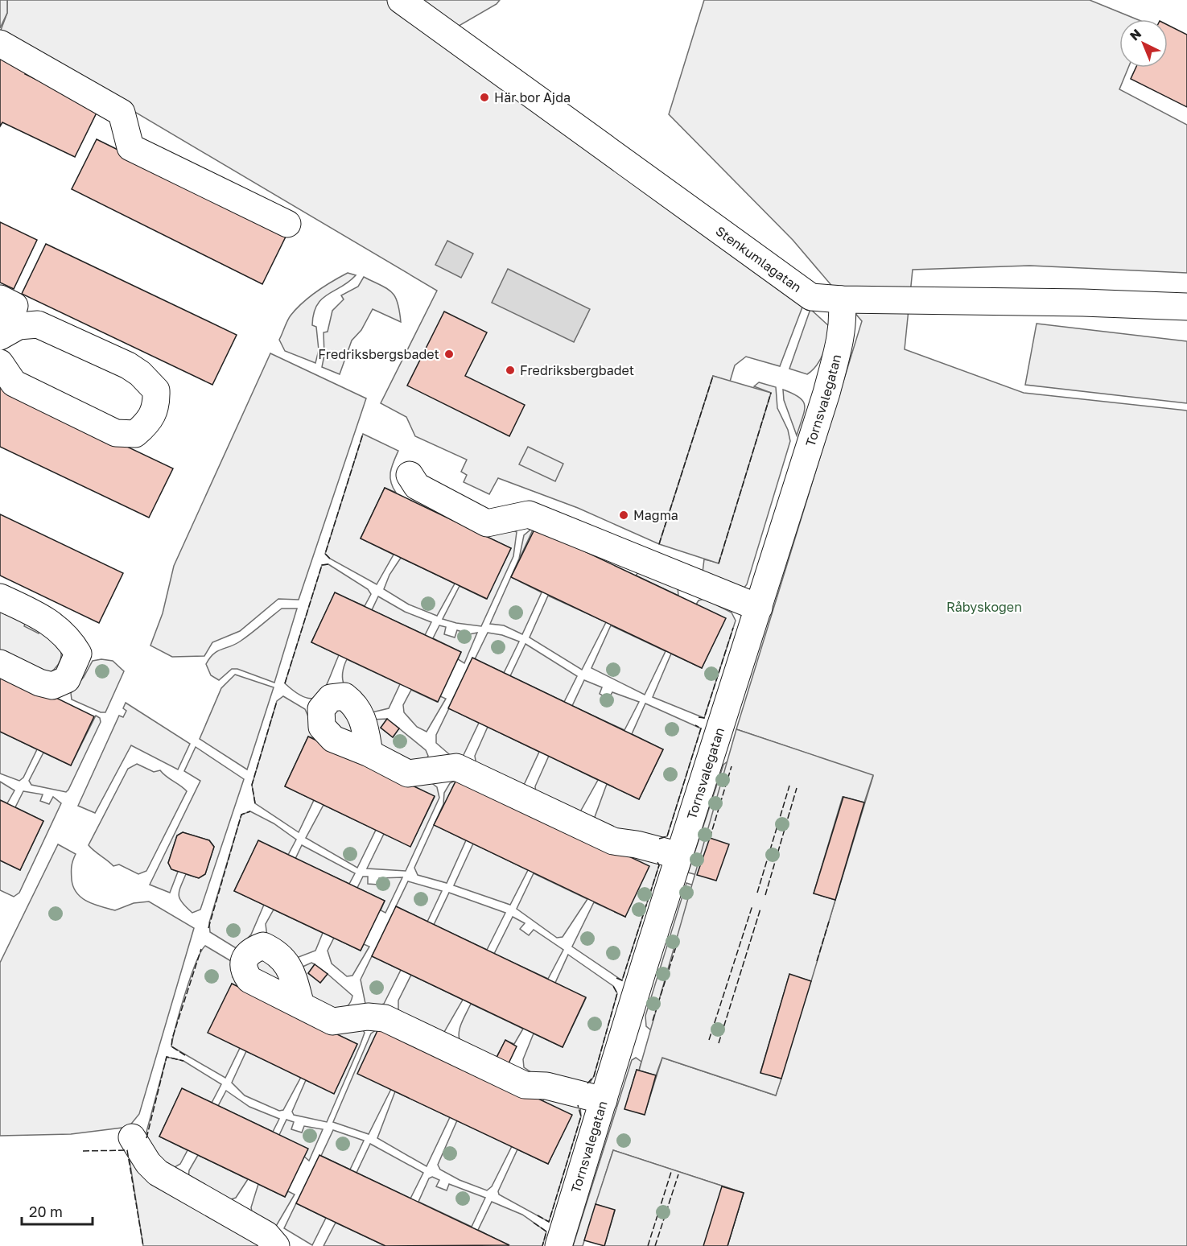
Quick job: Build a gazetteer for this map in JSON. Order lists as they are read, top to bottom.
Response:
{
  "streets": {
    "street": ["Stenkumlagatan", "Tornsvalegatan"]
  },
  "crossings": [
    ["Stenkumlagatan", "Tornsvalegatan"]
  ],
  "parks": ["Råbyskogen"],
  "places": [
    "Här bor Ajda",
    "Fredriksbergsbadet",
    "Fredriksbergbadet",
    "Magma"
  ],
  "scale_bar": "20 m",
  "north": "top left"
}
